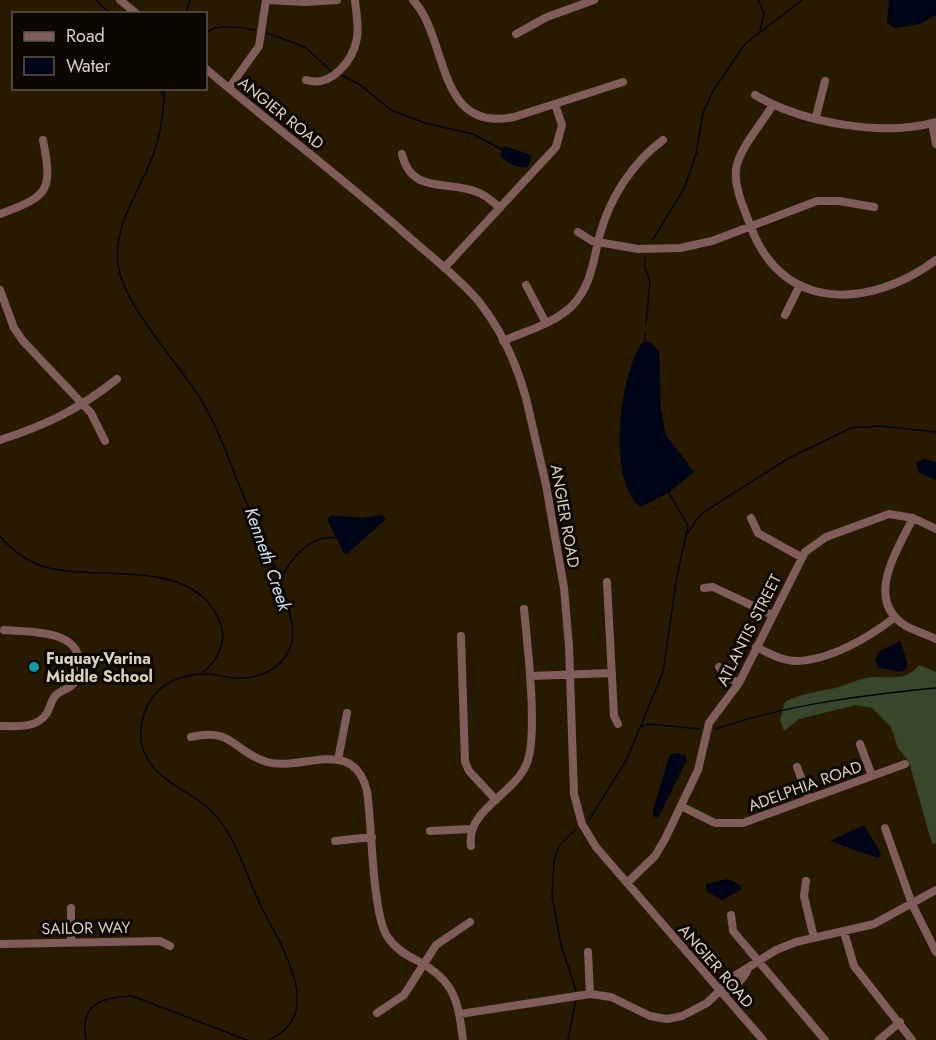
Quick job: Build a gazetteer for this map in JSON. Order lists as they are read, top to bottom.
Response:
{
  "streets": {
    "street": [
      "ANGIER ROAD",
      "ATLANTIS STREET",
      "ADELPHIA ROAD",
      "SAILOR WAY"
    ]
  },
  "crossings": [
    ["ANGIER ROAD", "ATLANTIS STREET"],
    ["ATLANTIS STREET", "ADELPHIA ROAD"]
  ],
  "water": ["Kenneth Creek"],
  "places": ["Fuquay-Varina Middle School"],
  "legend": ["Road", "Water"]
}
